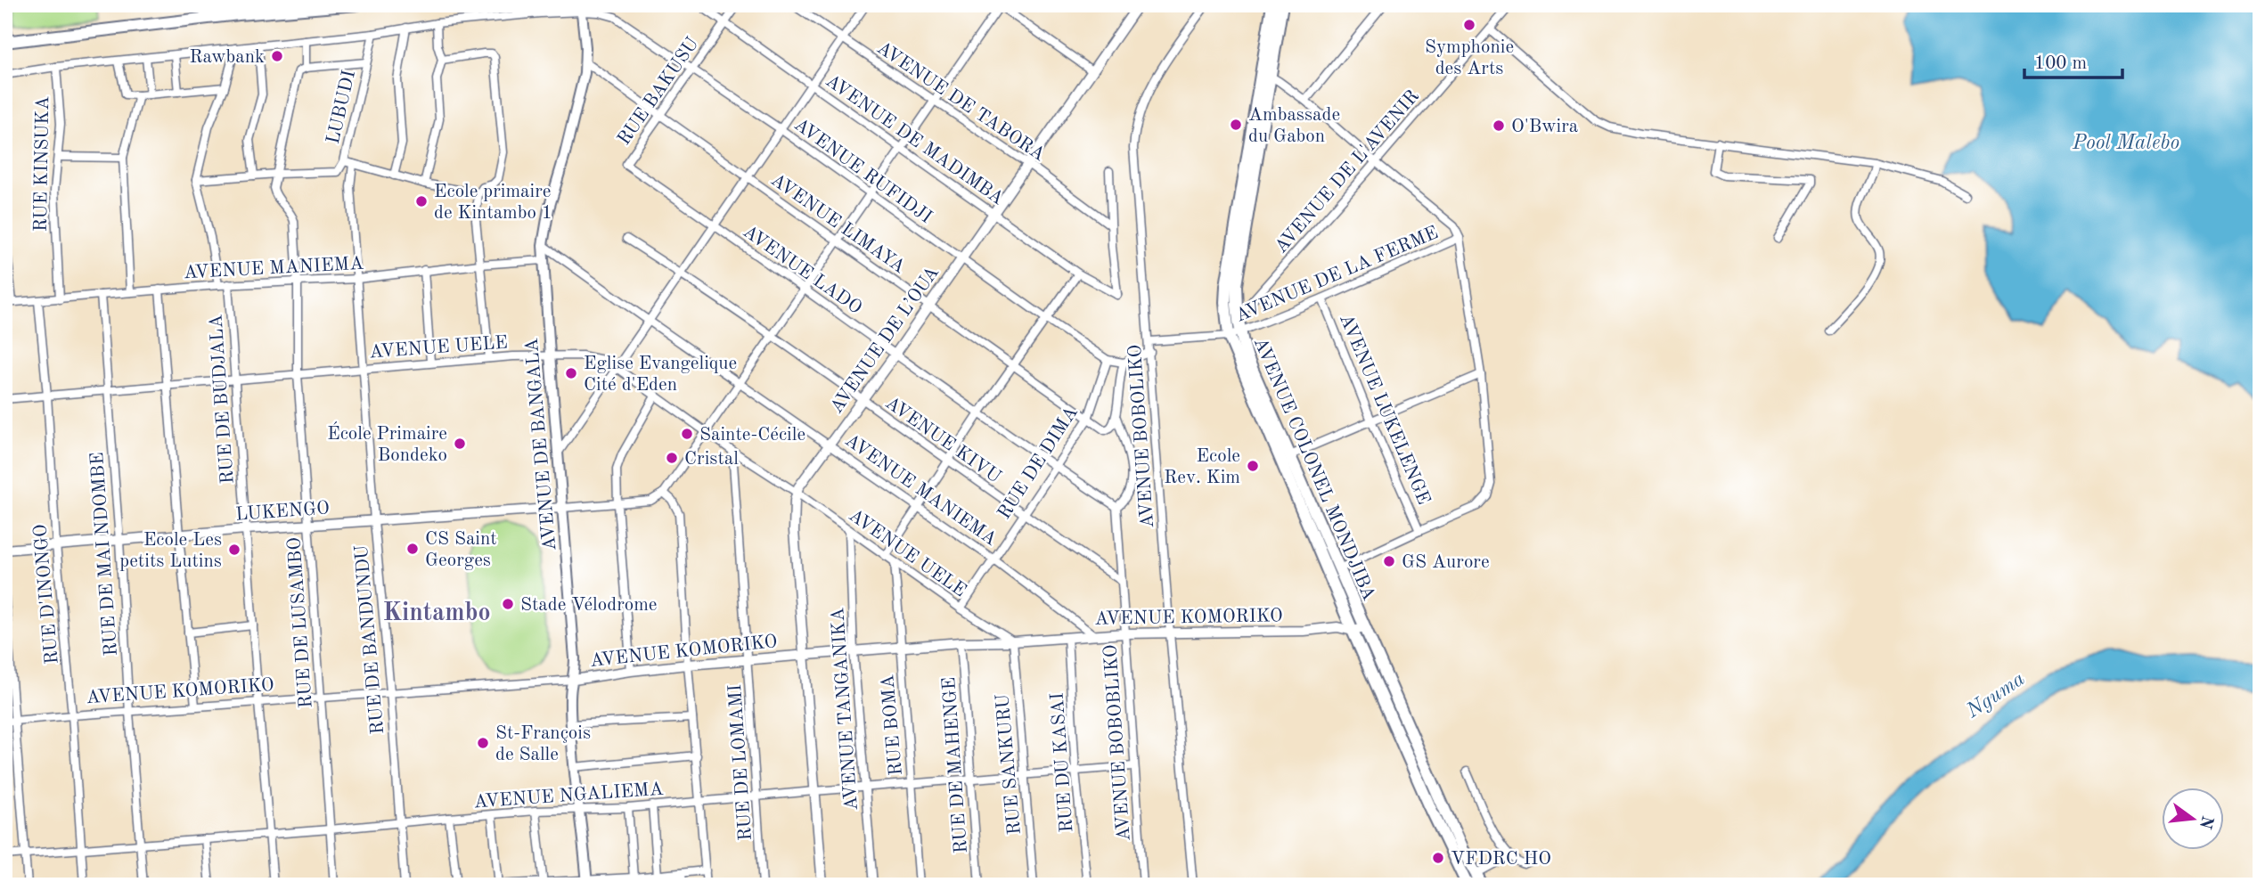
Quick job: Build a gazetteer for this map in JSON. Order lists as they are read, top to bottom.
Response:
{
  "streets": {
    "main road": ["AVENUE DE BANGALA", "AVENUE COLONEL MONDJIBA"],
    "street": [
      "RUE BAKUSU",
      "AVENUE DE TABORA",
      "LUBUDI",
      "AVENUE DE MADIMBA",
      "RUE KINSUKA",
      "AVENUE RUFIDJI",
      "AVENUE DE L'AVENIR",
      "AVENUE LIMAYA",
      "AVENUE MANIEMA",
      "AVENUE LADO",
      "AVENUE DE LA FERME",
      "AVENUE DE L’OUA",
      "AVENUE UELE",
      "RUE DE BUDJALA",
      "AVENUE LUKELENGE",
      "AVENUE BOBOLIKO",
      "AVENUE KIVU",
      "RUE DE DIMA",
      "LUKENGO",
      "RUE DE MAI NDOMBE",
      "RUE D'INONGO",
      "AVENUE KOMORIKO",
      "RUE DE LUSAMBO",
      "RUE DE BANDUNDU",
      "AVENUE TANGANIKA",
      "RUE BOMA",
      "AVENUE BOBOBLIKO",
      "RUE DE LOMAMI",
      "RUE DU KASAI",
      "RUE SANKURU",
      "RUE DE MAHENGE",
      "AVENUE NGALIEMA"
    ]
  },
  "crossings": [
    ["RUE BAKUSU", "AVENUE DE MADIMBA"],
    ["RUE BAKUSU", "AVENUE RUFIDJI"],
    ["RUE BAKUSU", "AVENUE LIMAYA"],
    ["RUE BAKUSU", "AVENUE LADO"],
    ["AVENUE DE TABORA", "AVENUE DE MADIMBA"],
    ["AVENUE DE TABORA", "AVENUE DE L’OUA"],
    ["LUBUDI", "AVENUE RUFIDJI"],
    ["LUBUDI", "RUE DE BANDUNDU"],
    ["AVENUE DE MADIMBA", "AVENUE DE L’OUA"],
    ["RUE KINSUKA", "AVENUE RUFIDJI"],
    ["RUE KINSUKA", "AVENUE MANIEMA"],
    ["AVENUE RUFIDJI", "AVENUE DE L’OUA"],
    ["AVENUE RUFIDJI", "AVENUE DE BANGALA"],
    ["AVENUE RUFIDJI", "RUE DE DIMA"],
    ["AVENUE DE L'AVENIR", "AVENUE COLONEL MONDJIBA"],
    ["AVENUE LIMAYA", "AVENUE DE L’OUA"],
    ["AVENUE LIMAYA", "AVENUE DE BANGALA"],
    ["AVENUE LIMAYA", "RUE DE DIMA"],
    ["AVENUE MANIEMA", "AVENUE DE L’OUA"],
    ["AVENUE MANIEMA", "RUE DE BUDJALA"],
    ["AVENUE MANIEMA", "AVENUE DE BANGALA"],
    ["AVENUE MANIEMA", "RUE DE DIMA"],
    ["AVENUE MANIEMA", "RUE DE MAI NDOMBE"],
    ["AVENUE MANIEMA", "RUE D'INONGO"],
    ["AVENUE MANIEMA", "AVENUE KOMORIKO"],
    ["AVENUE MANIEMA", "RUE DE LUSAMBO"],
    ["AVENUE MANIEMA", "RUE DE BANDUNDU"],
    ["AVENUE LADO", "AVENUE DE L’OUA"],
    ["AVENUE LADO", "RUE DE DIMA"],
    ["AVENUE LADO", "AVENUE BOBOBLIKO"],
    ["AVENUE DE LA FERME", "AVENUE LUKELENGE"],
    ["AVENUE DE LA FERME", "AVENUE BOBOLIKO"],
    ["AVENUE DE LA FERME", "AVENUE COLONEL MONDJIBA"],
    ["AVENUE DE L’OUA", "AVENUE UELE"],
    ["AVENUE DE L’OUA", "AVENUE KIVU"],
    ["AVENUE UELE", "RUE DE BUDJALA"],
    ["AVENUE UELE", "AVENUE DE BANGALA"],
    ["AVENUE UELE", "RUE DE DIMA"],
    ["AVENUE UELE", "RUE DE MAI NDOMBE"],
    ["AVENUE UELE", "RUE D'INONGO"],
    ["AVENUE UELE", "AVENUE KOMORIKO"],
    ["AVENUE UELE", "RUE DE LUSAMBO"],
    ["AVENUE UELE", "RUE DE BANDUNDU"],
    ["AVENUE UELE", "AVENUE TANGANIKA"],
    ["AVENUE UELE", "RUE BOMA"],
    ["AVENUE UELE", "RUE DE LOMAMI"],
    ["AVENUE UELE", "RUE SANKURU"],
    ["RUE DE BUDJALA", "LUKENGO"],
    ["RUE DE BUDJALA", "AVENUE KOMORIKO"],
    ["RUE DE BUDJALA", "AVENUE NGALIEMA"],
    ["AVENUE BOBOLIKO", "AVENUE KOMORIKO"],
    ["AVENUE KIVU", "RUE DE DIMA"],
    ["AVENUE KIVU", "AVENUE BOBOBLIKO"],
    ["AVENUE DE BANGALA", "LUKENGO"],
    ["AVENUE DE BANGALA", "AVENUE KOMORIKO"],
    ["AVENUE DE BANGALA", "AVENUE NGALIEMA"],
    ["AVENUE COLONEL MONDJIBA", "AVENUE KOMORIKO"],
    ["LUKENGO", "RUE DE MAI NDOMBE"],
    ["LUKENGO", "RUE D'INONGO"],
    ["LUKENGO", "RUE DE LUSAMBO"],
    ["LUKENGO", "RUE DE BANDUNDU"],
    ["RUE DE MAI NDOMBE", "AVENUE KOMORIKO"],
    ["RUE DE MAI NDOMBE", "AVENUE NGALIEMA"],
    ["RUE D'INONGO", "AVENUE KOMORIKO"],
    ["RUE D'INONGO", "AVENUE NGALIEMA"],
    ["AVENUE KOMORIKO", "RUE DE LUSAMBO"],
    ["AVENUE KOMORIKO", "RUE DE BANDUNDU"],
    ["AVENUE KOMORIKO", "AVENUE TANGANIKA"],
    ["AVENUE KOMORIKO", "RUE BOMA"],
    ["AVENUE KOMORIKO", "AVENUE BOBOBLIKO"],
    ["AVENUE KOMORIKO", "RUE DE LOMAMI"],
    ["AVENUE KOMORIKO", "RUE DU KASAI"],
    ["AVENUE KOMORIKO", "RUE SANKURU"],
    ["AVENUE KOMORIKO", "RUE DE MAHENGE"],
    ["RUE DE LUSAMBO", "AVENUE NGALIEMA"],
    ["RUE DE BANDUNDU", "AVENUE NGALIEMA"],
    ["AVENUE TANGANIKA", "AVENUE NGALIEMA"],
    ["RUE BOMA", "AVENUE NGALIEMA"],
    ["AVENUE BOBOBLIKO", "AVENUE NGALIEMA"],
    ["RUE DE LOMAMI", "AVENUE NGALIEMA"],
    ["RUE DU KASAI", "AVENUE NGALIEMA"],
    ["RUE SANKURU", "AVENUE NGALIEMA"],
    ["RUE DE MAHENGE", "AVENUE NGALIEMA"]
  ],
  "districts": ["Kintambo"],
  "water": ["Pool Malebo", "Nguma"],
  "places": [
    "Symphonie des Arts",
    "Rawbank",
    "Ambassade du Gabon",
    "O'Bwira",
    "Ecole primaire de Kintambo 1",
    "Eglise Evangelique Cité d'Eden",
    "Sainte-Cécile",
    "École Primaire Bondeko",
    "Cristal",
    "Ecole Rev. Kim",
    "CS Saint Georges",
    "Ecole Les petits Lutins",
    "GS Aurore",
    "Stade Vélodrome",
    "St-François de Salle",
    "VFDRC HO"
  ],
  "scale_bar": "100 m",
  "north": "right"
}
